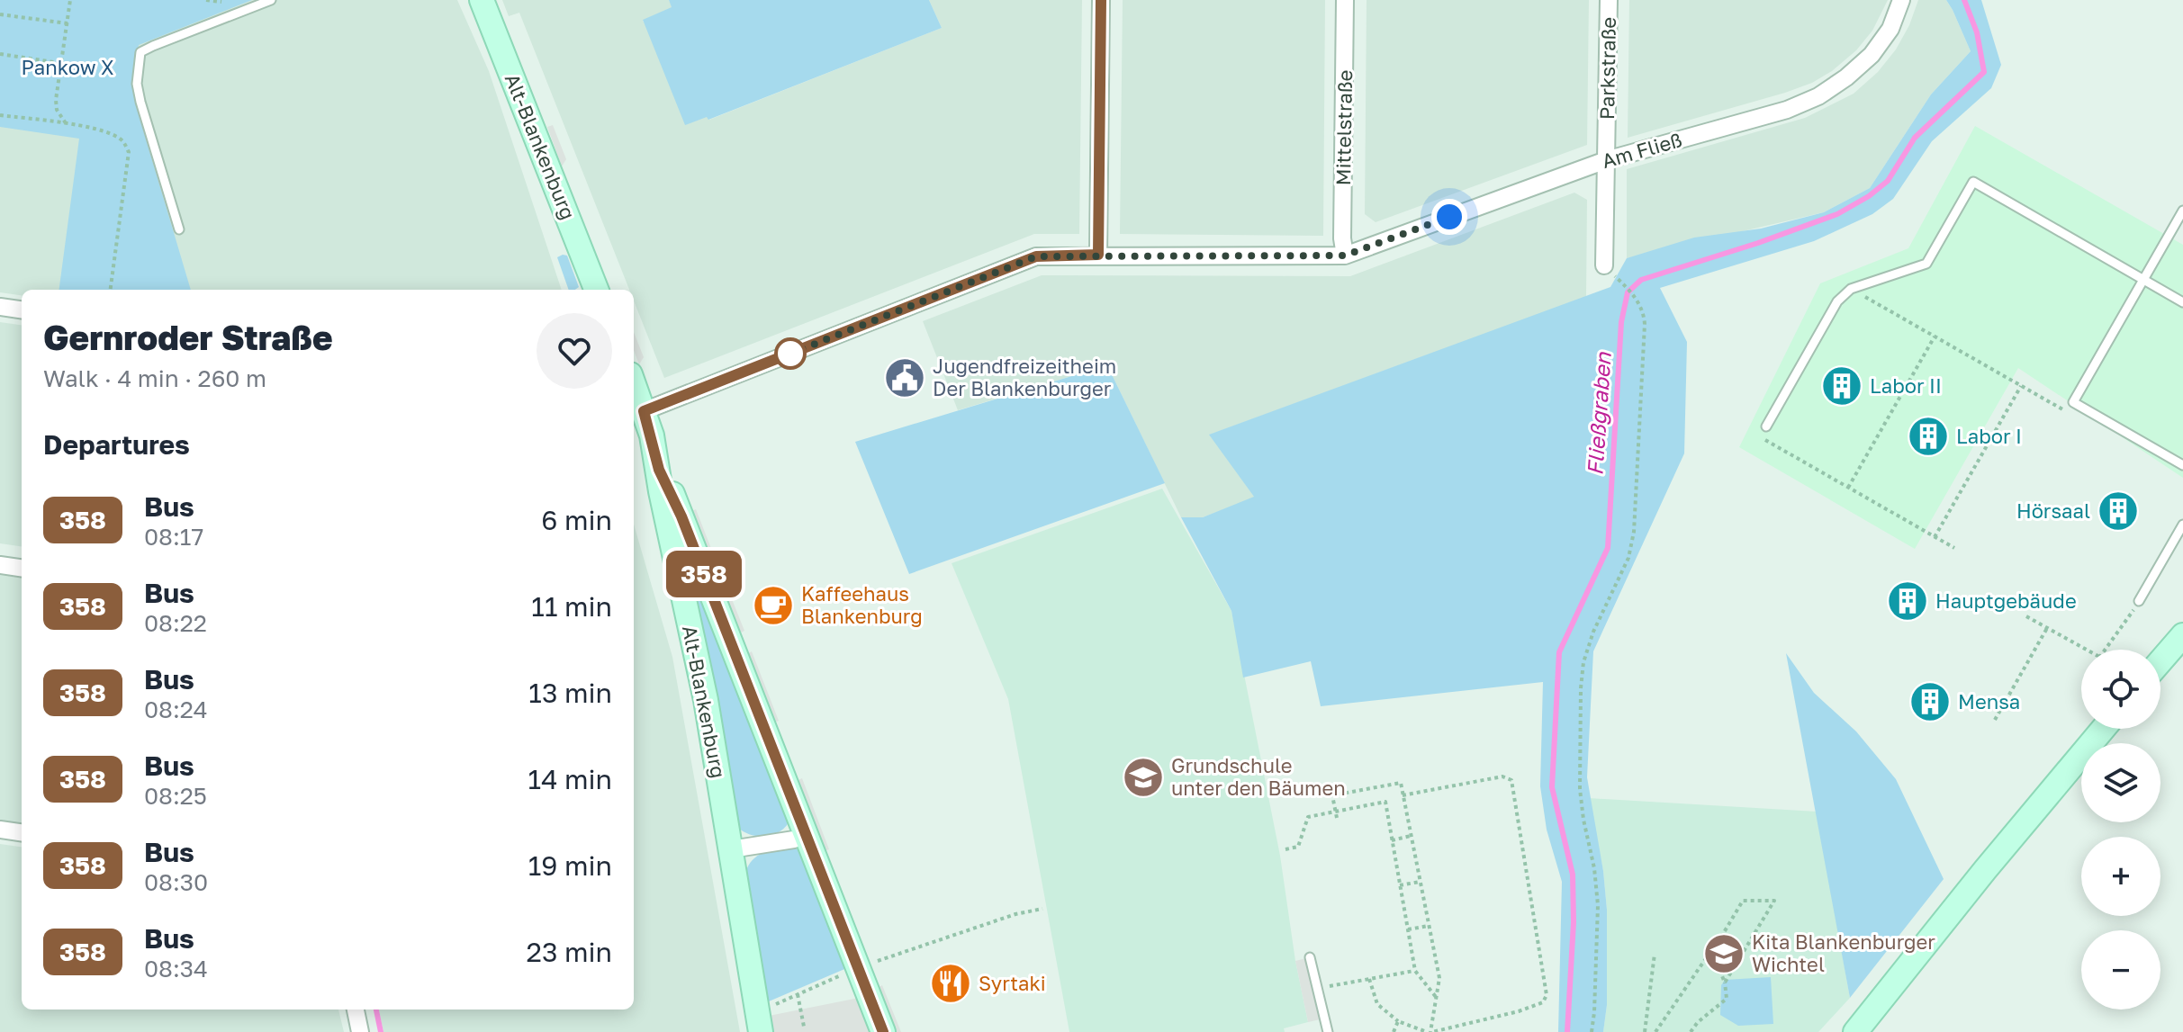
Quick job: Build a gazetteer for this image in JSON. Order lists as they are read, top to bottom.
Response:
{
  "streets": {
    "main road": ["Alt-Blankenburg"],
    "street": ["Parkstraße", "Mittelstraße", "Am Fließ"]
  },
  "crossings": [
    ["Parkstraße", "Am Fließ"],
    ["Mittelstraße", "Am Fließ"]
  ],
  "water": ["Fließgraben"],
  "parks": ["Pankow X"],
  "places": {
    "public building": ["Jugendfreizeitheim Der Blankenburger"],
    "building": [
      "Labor II",
      "Labor I",
      "Hörsaal",
      "Hauptgebäude",
      "Mensa"
    ],
    "cafe": ["Kaffeehaus Blankenburg"],
    "school or university": ["Grundschule unter den Bäumen", "Kita Blankenburger Wichtel"],
    "restaurant": ["Syrtaki"]
  },
  "lines": ["bus line 358"],
  "page": {
    "on_map": "358",
    "heading": [
      ["Gernroder Straße", "Walk · 4 min · 260 m"],
      "Departures"
    ],
    "list": [
      {
        "mark": "358",
        "name": "Bus",
        "note": "08:17",
        "value": "6 min"
      },
      {
        "mark": "358",
        "name": "Bus",
        "note": "08:22",
        "value": "11 min"
      },
      {
        "mark": "358",
        "name": "Bus",
        "note": "08:24",
        "value": "13 min"
      },
      {
        "mark": "358",
        "name": "Bus",
        "note": "08:25",
        "value": "14 min"
      },
      {
        "mark": "358",
        "name": "Bus",
        "note": "08:30",
        "value": "19 min"
      },
      {
        "mark": "358",
        "name": "Bus",
        "note": "08:34",
        "value": "23 min"
      }
    ],
    "map_buttons": ["+", "−"]
  }
}
